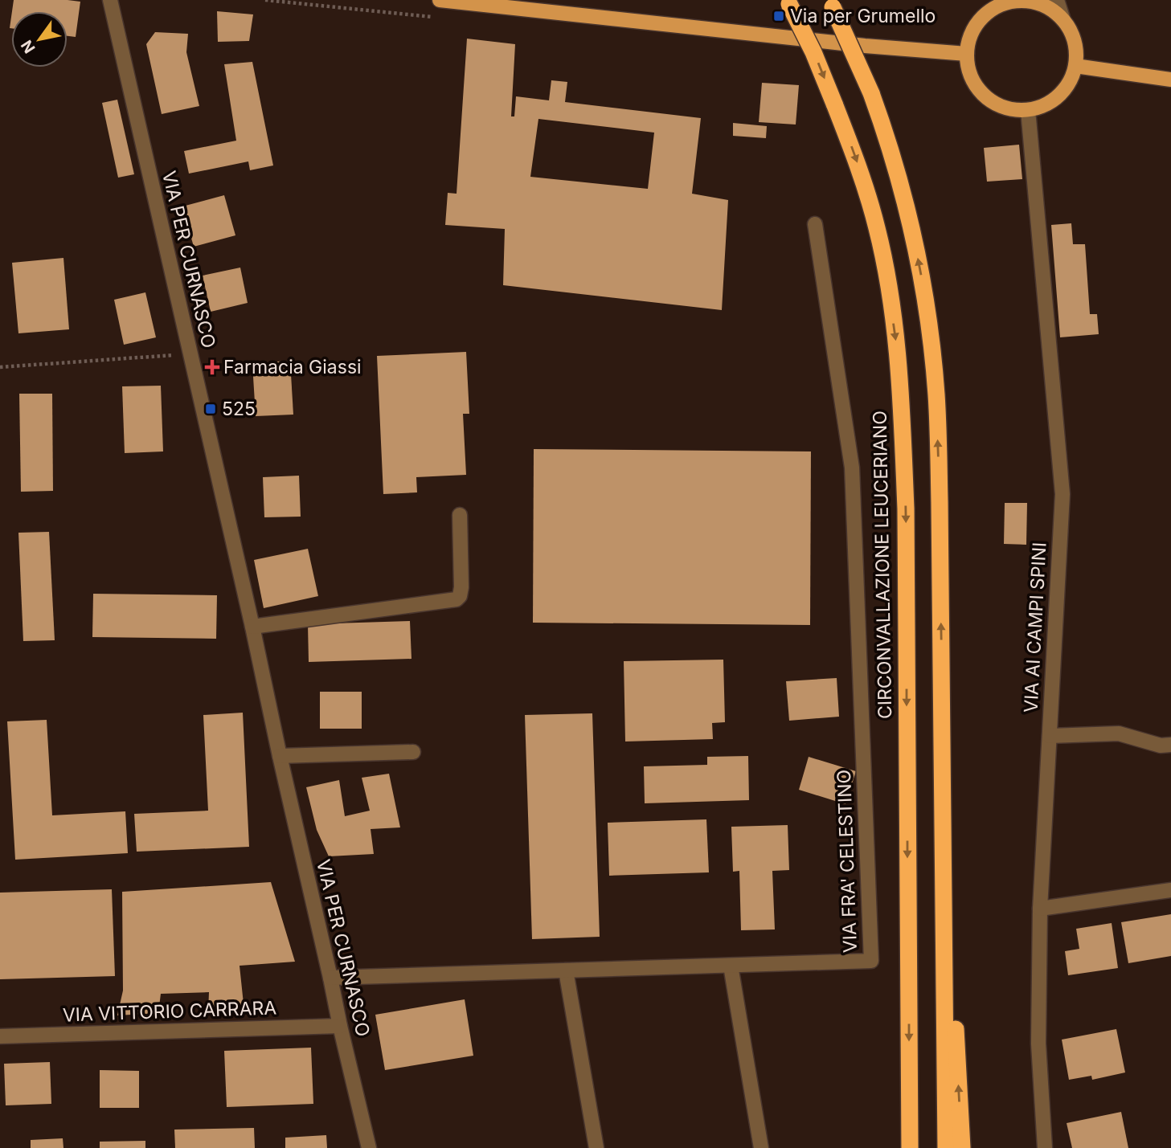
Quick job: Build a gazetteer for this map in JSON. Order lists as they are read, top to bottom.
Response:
{
  "streets": {
    "highway": ["CIRCONVALLAZIONE LEUCERIANO"],
    "street": [
      "VIA PER CURNASCO",
      "VIA AI CAMPI SPINI",
      "VIA FRA' CELESTINO",
      "VIA VITTORIO CARRARA"
    ]
  },
  "crossings": [
    ["VIA PER CURNASCO", "VIA FRA' CELESTINO"],
    ["VIA PER CURNASCO", "VIA VITTORIO CARRARA"]
  ],
  "places": {
    "transit": ["Via per Grumello", "525"],
    "health": ["Farmacia Giassi"]
  },
  "north": "bottom left"
}
